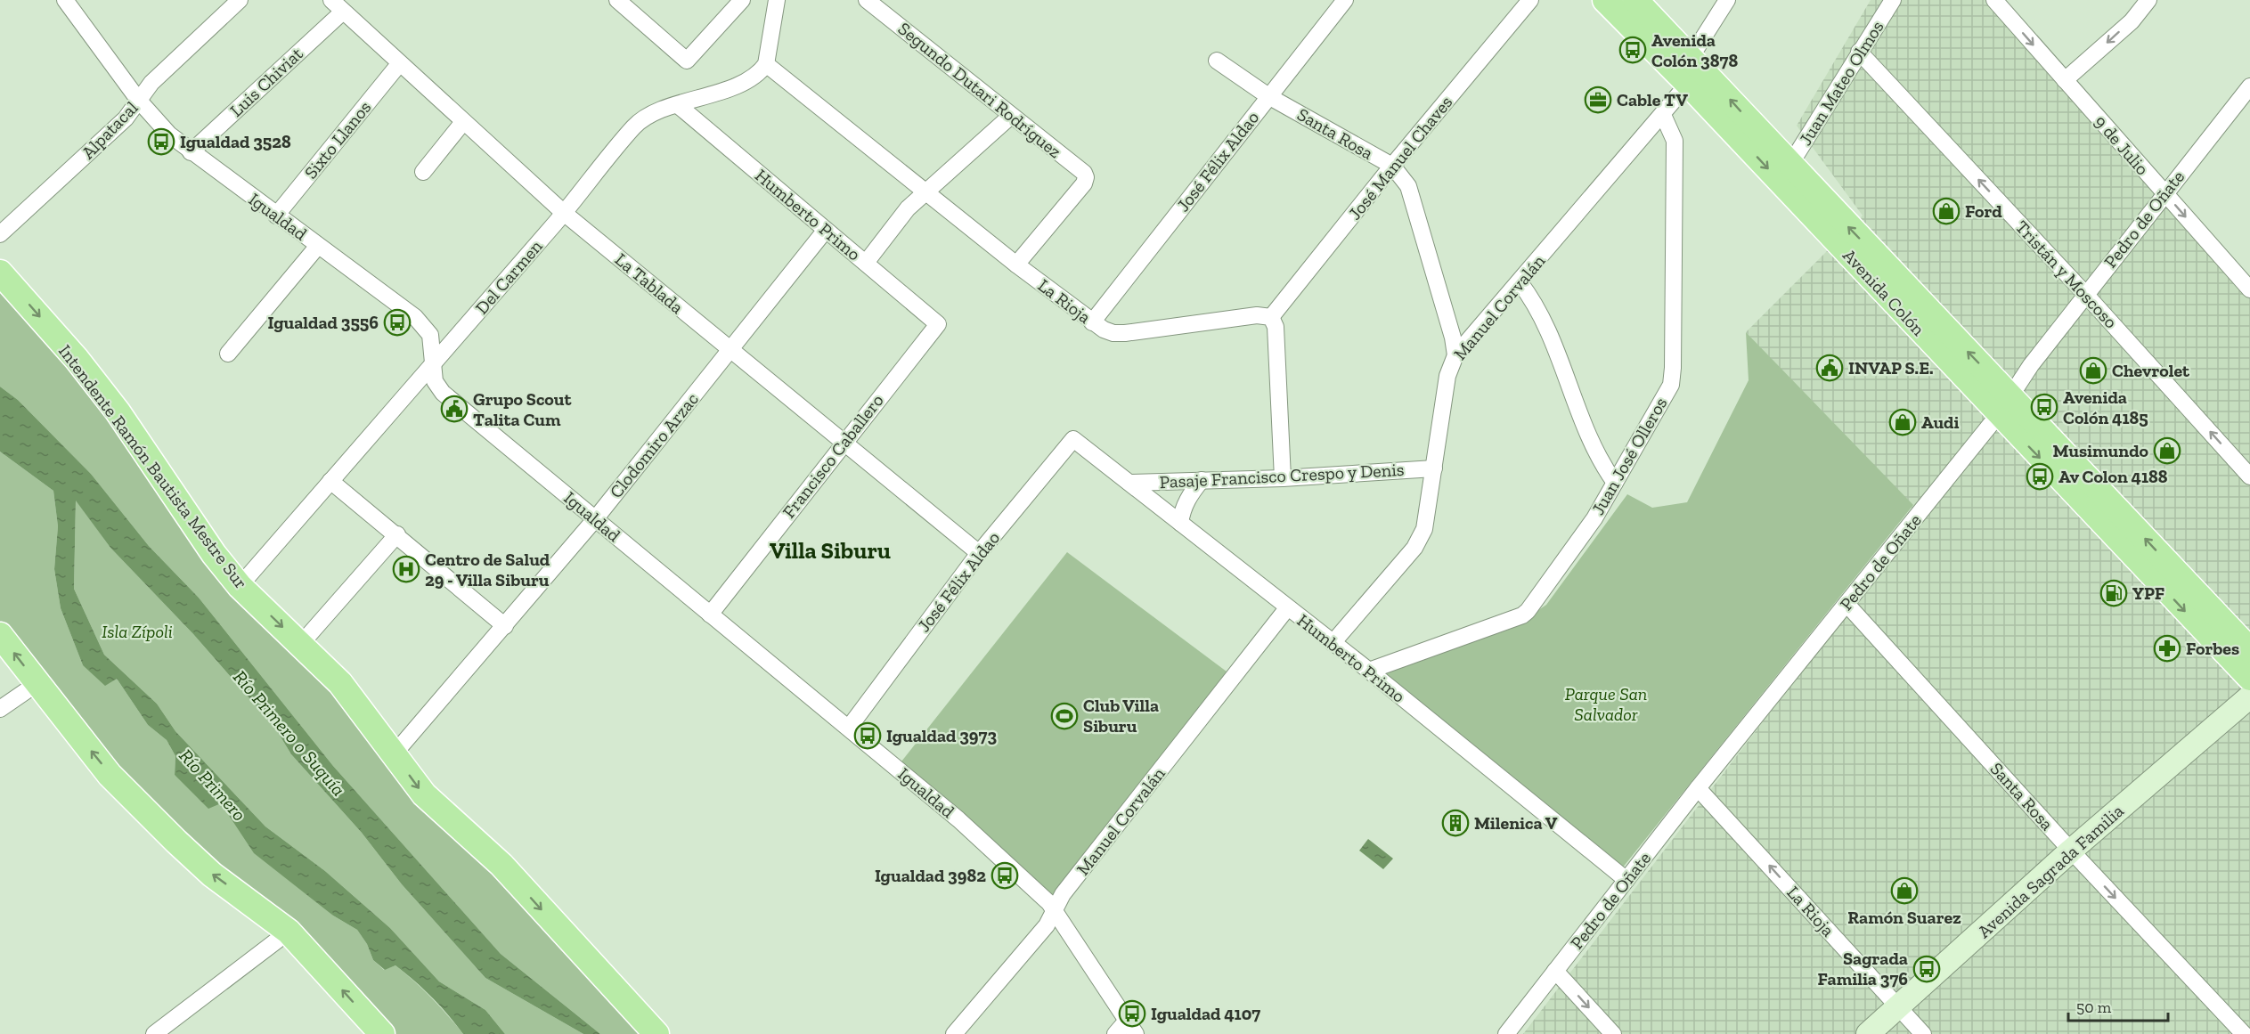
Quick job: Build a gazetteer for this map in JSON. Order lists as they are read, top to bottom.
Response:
{
  "streets": {
    "main road": ["Avenida Colón", "Intendente Ramón Bautista Mestre Sur", "Avenida Sagrada Familia"],
    "street": [
      "Luis Chiviat",
      "Juan Mateo Olmos",
      "Segundo Dutari Rodríguez",
      "Alpatacal",
      "Santa Rosa",
      "Sixto Llanos",
      "9 de Julio",
      "José Manuel Chaves",
      "José Félix Aldao",
      "Humberto Primo",
      "Igualdad",
      "Pedro de Oñate",
      "Tristán y Moscoso",
      "Del Carmen",
      "La Tablada",
      "La Rioja",
      "Manuel Corvalán",
      "Clodomiro Arzac",
      "Francisco Caballero",
      "Juan José Olleros",
      "Pasaje Francisco Crespo y Denis"
    ]
  },
  "crossings": [
    ["Luis Chiviat", "Igualdad"],
    ["Luis Chiviat", "La Tablada"],
    ["Juan Mateo Olmos", "Tristán y Moscoso"],
    ["Juan Mateo Olmos", "Avenida Colón"],
    ["Segundo Dutari Rodríguez", "La Rioja"],
    ["Alpatacal", "Igualdad"],
    ["Santa Rosa", "José Manuel Chaves"],
    ["Santa Rosa", "José Félix Aldao"],
    ["Santa Rosa", "Pedro de Oñate"],
    ["Santa Rosa", "Manuel Corvalán"],
    ["Santa Rosa", "Avenida Sagrada Familia"],
    ["Sixto Llanos", "Igualdad"],
    ["Sixto Llanos", "La Tablada"],
    ["9 de Julio", "Pedro de Oñate"],
    ["José Manuel Chaves", "La Rioja"],
    ["José Félix Aldao", "Humberto Primo"],
    ["José Félix Aldao", "Igualdad"],
    ["José Félix Aldao", "La Tablada"],
    ["José Félix Aldao", "La Rioja"],
    ["Humberto Primo", "Pedro de Oñate"],
    ["Humberto Primo", "Del Carmen"],
    ["Humberto Primo", "Manuel Corvalán"],
    ["Humberto Primo", "Clodomiro Arzac"],
    ["Humberto Primo", "Francisco Caballero"],
    ["Humberto Primo", "Juan José Olleros"],
    ["Humberto Primo", "Pasaje Francisco Crespo y Denis"],
    ["Igualdad", "Del Carmen"],
    ["Igualdad", "Manuel Corvalán"],
    ["Igualdad", "Clodomiro Arzac"],
    ["Igualdad", "Francisco Caballero"],
    ["Pedro de Oñate", "Tristán y Moscoso"],
    ["Pedro de Oñate", "Avenida Colón"],
    ["Pedro de Oñate", "La Rioja"],
    ["Del Carmen", "La Tablada"],
    ["Del Carmen", "La Rioja"],
    ["Del Carmen", "Intendente Ramón Bautista Mestre Sur"],
    ["La Tablada", "Clodomiro Arzac"],
    ["La Tablada", "Francisco Caballero"],
    ["Avenida Colón", "Manuel Corvalán"],
    ["La Rioja", "Avenida Sagrada Familia"],
    ["Manuel Corvalán", "Juan José Olleros"],
    ["Manuel Corvalán", "Pasaje Francisco Crespo y Denis"],
    ["Clodomiro Arzac", "Intendente Ramón Bautista Mestre Sur"]
  ],
  "one_way": ["9 de Julio", "Tristán y Moscoso"],
  "districts": ["Villa Siburu"],
  "water": ["Río Primero o Suquía", "Río Primero"],
  "parks": ["Isla Zípoli", "Parque San Salvador"],
  "places": {
    "bus stop": [
      "Avenida Colón 3878",
      "Igualdad 3528",
      "Igualdad 3556",
      "Avenida Colón 4185",
      "Av Colon 4188",
      "Igualdad 3973",
      "Igualdad 3982",
      "Sagrada Familia 376",
      "Igualdad 4107"
    ],
    "office": ["Cable TV"],
    "shop": [
      "Ford",
      "Chevrolet",
      "Audi",
      "Musimundo",
      "Ramón Suarez"
    ],
    "public building": ["INVAP S.E.", "Grupo Scout Talita Cum"],
    "hospital": ["Centro de Salud 29 - Villa Siburu"],
    "fuel station": ["YPF"],
    "pharmacy": ["Forbes"],
    "sports": ["Club Villa Siburu"],
    "building": ["Milenica V"]
  },
  "scale_bar": "50 m"
}
